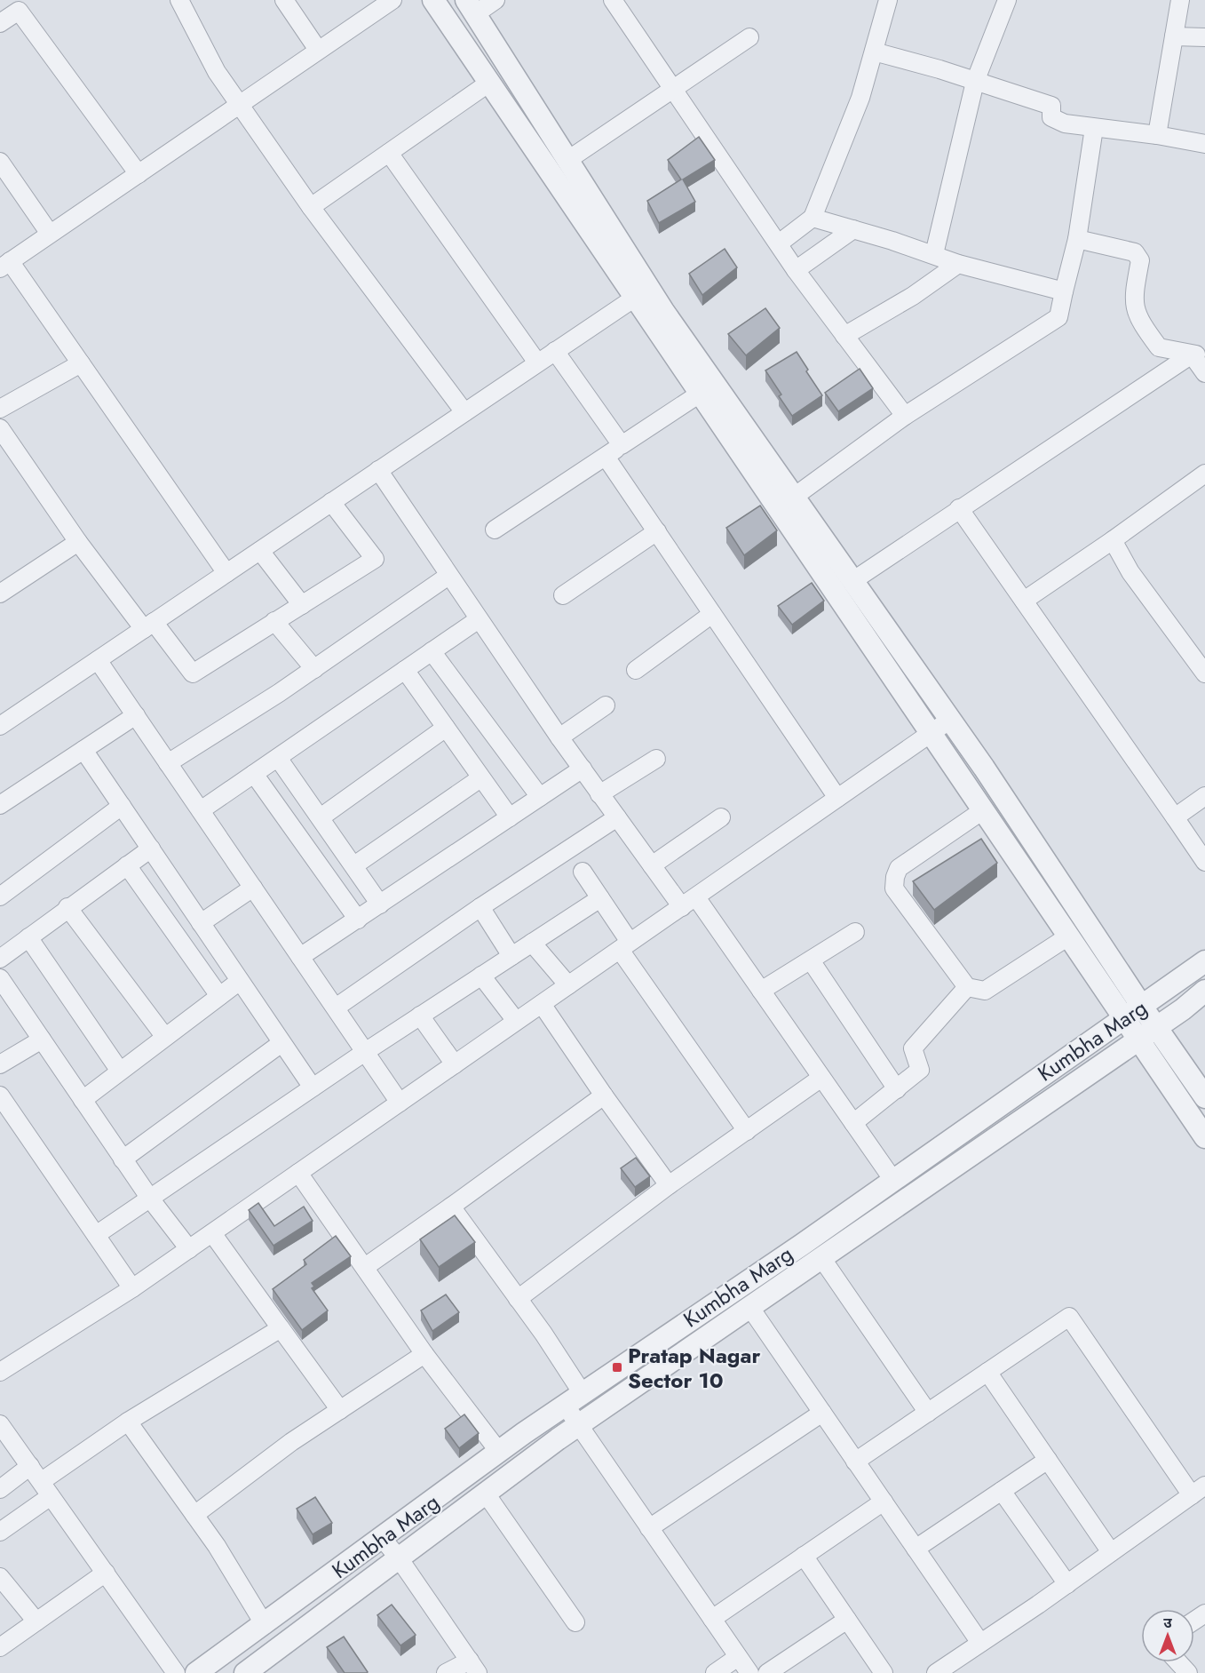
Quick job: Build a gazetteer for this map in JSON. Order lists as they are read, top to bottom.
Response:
{
  "streets": {
    "street": ["Kumbha Marg"]
  },
  "places": {
    "transit": ["Pratap Nagar Sector 10"]
  },
  "north": "top"
}
